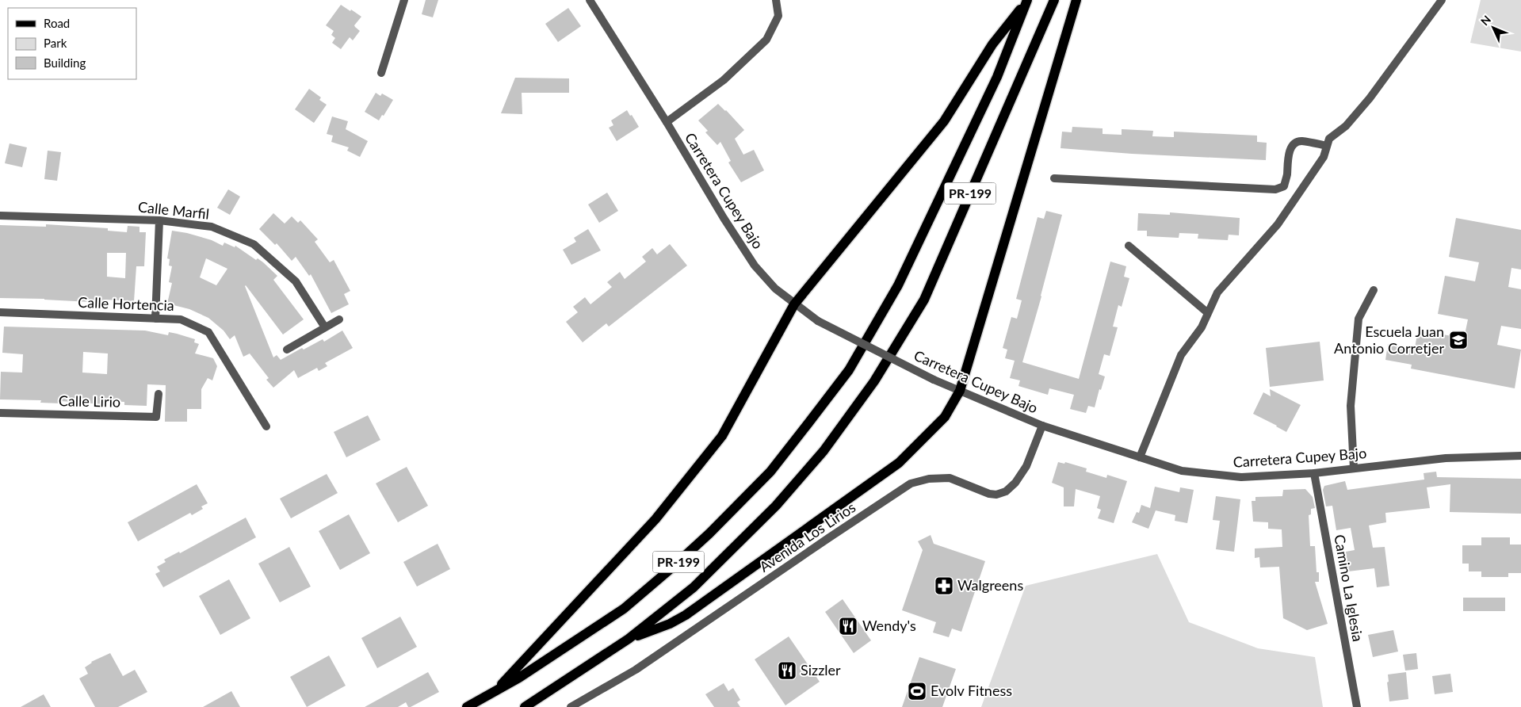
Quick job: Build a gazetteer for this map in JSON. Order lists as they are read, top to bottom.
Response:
{
  "streets": {
    "main road": ["PR-199"],
    "street": [
      "Carretera Cupey Bajo",
      "Calle Marfil",
      "Calle Hortencia",
      "Calle Lirio",
      "Avenida Los Lirios",
      "Camino La Iglesia"
    ]
  },
  "crossings": [
    ["Carretera Cupey Bajo", "Avenida Los Lirios"],
    ["Carretera Cupey Bajo", "Camino La Iglesia"]
  ],
  "places": {
    "school or university": ["Escuela Juan Antonio Corretjer"],
    "pharmacy": ["Walgreens"],
    "restaurant": ["Wendy's", "Sizzler"],
    "sports": ["Evolv Fitness"]
  },
  "legend": ["Road", "Park", "Building"],
  "north": "top left"
}
